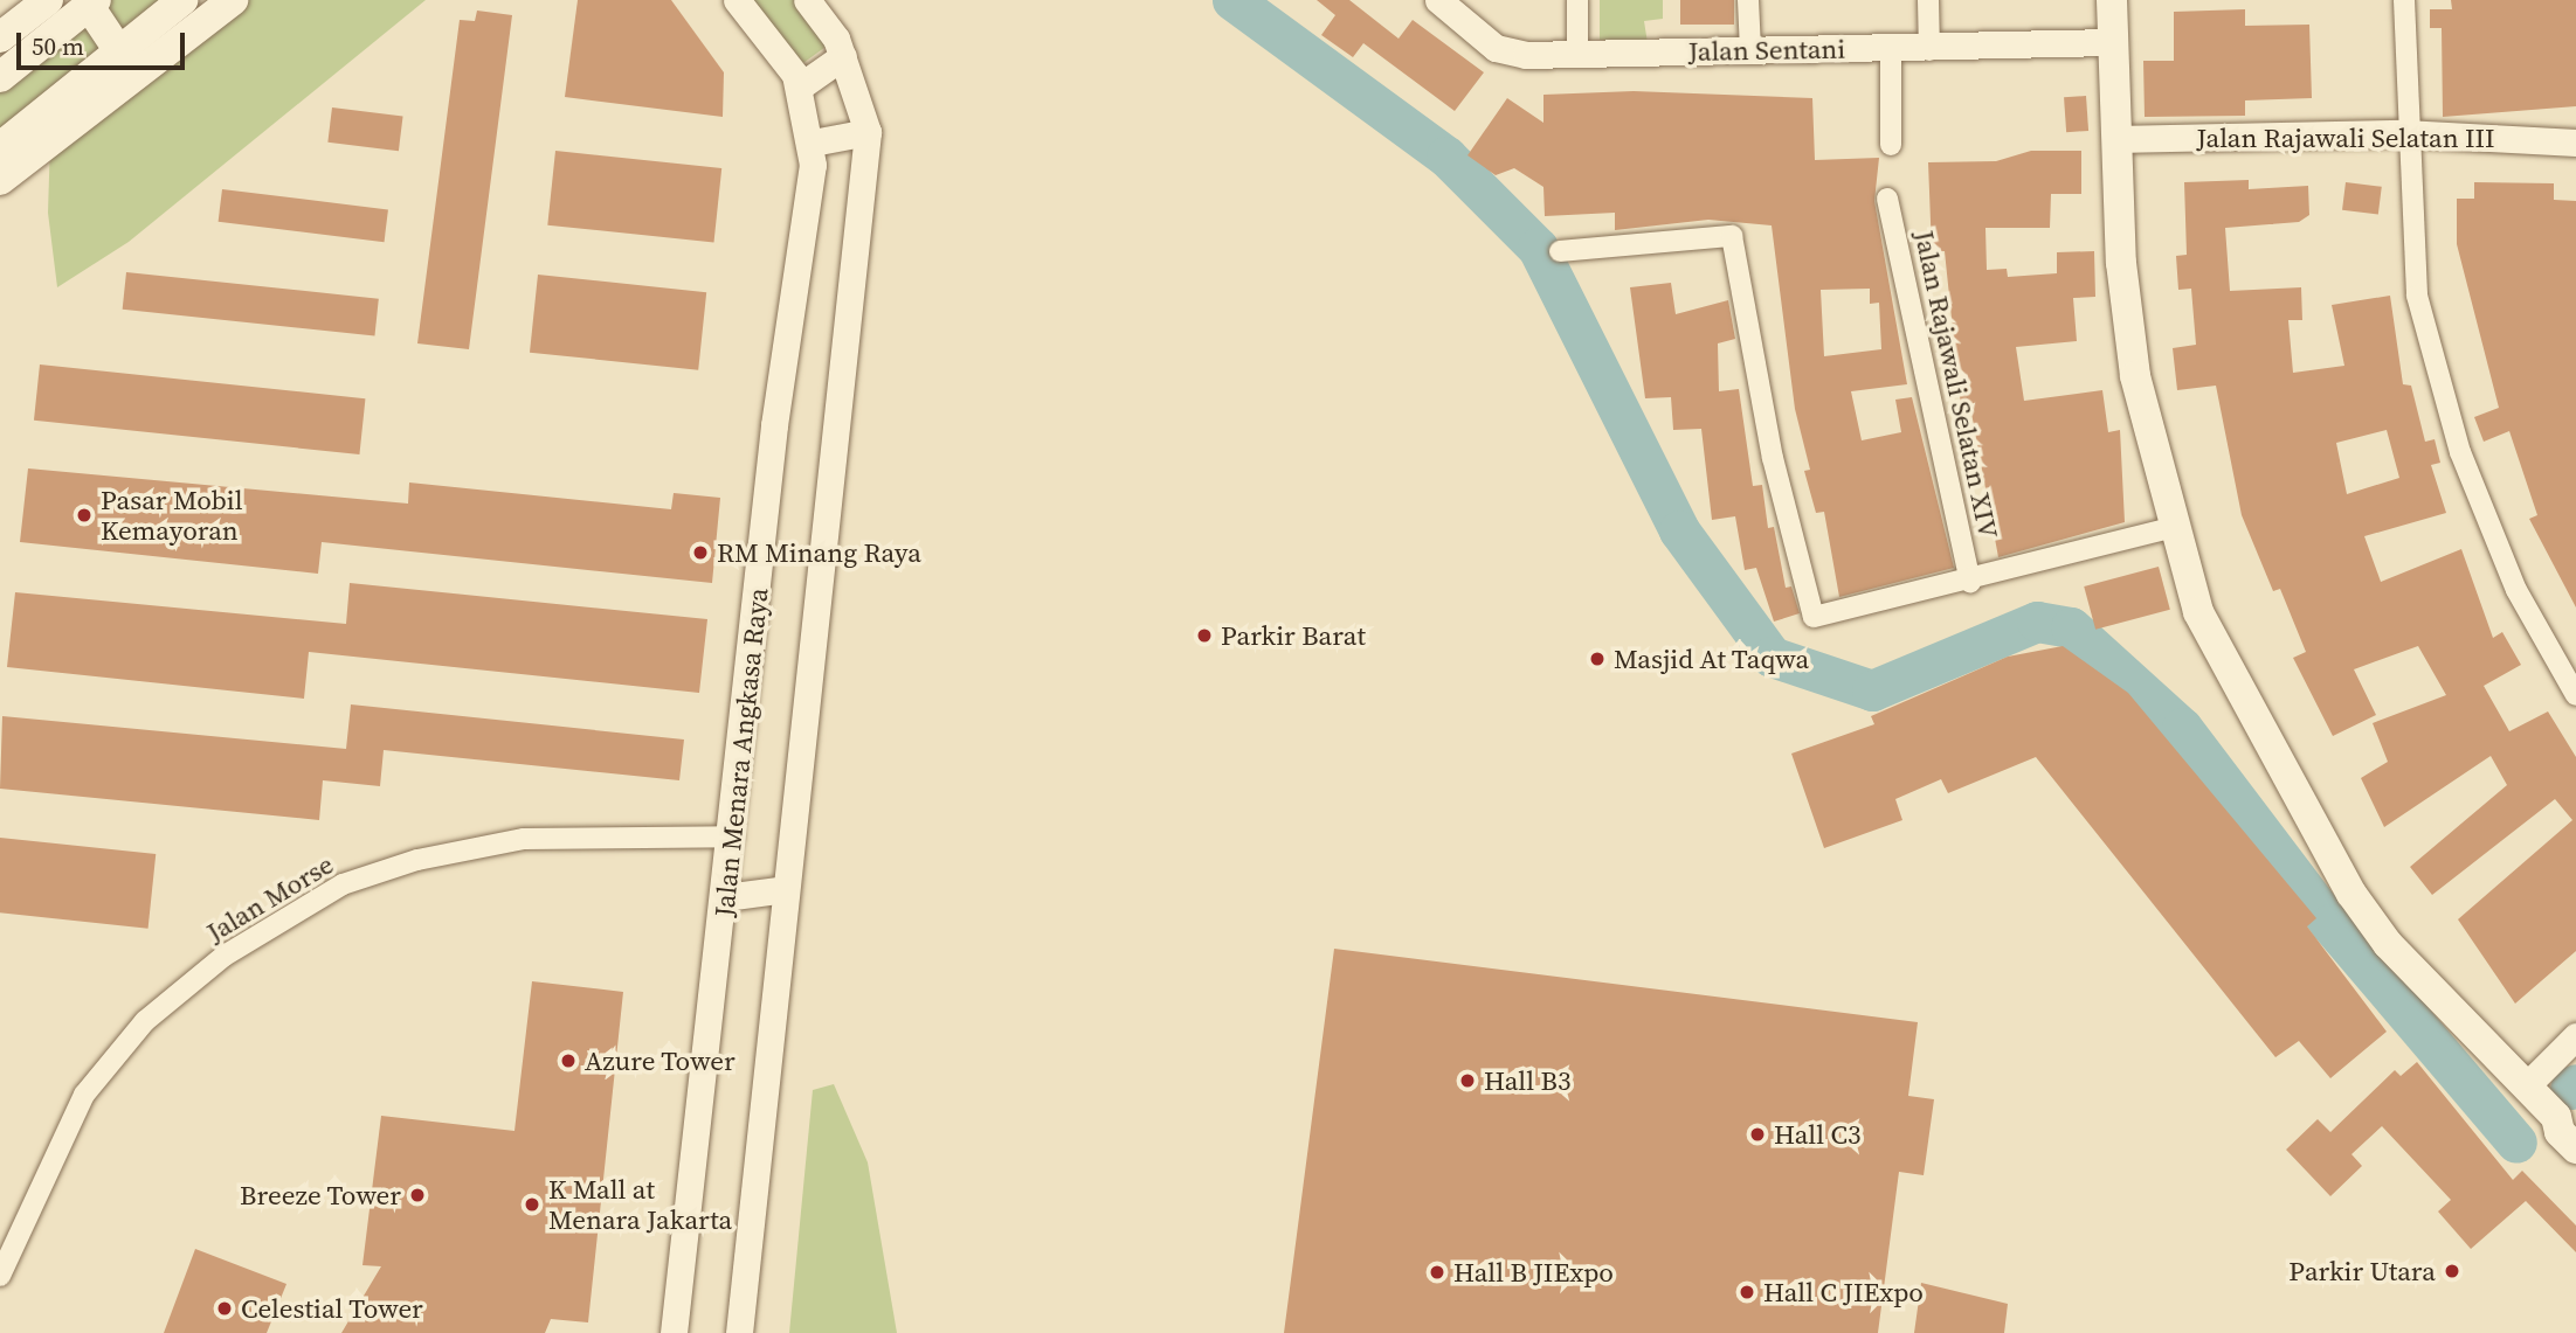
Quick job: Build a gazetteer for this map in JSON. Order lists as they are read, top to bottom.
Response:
{
  "streets": {
    "street": [
      "Jalan Sentani",
      "Jalan Rajawali Selatan III",
      "Jalan Rajawali Selatan XIV",
      "Jalan Menara Angkasa Raya",
      "Jalan Morse"
    ]
  },
  "crossings": [
    ["Jalan Menara Angkasa Raya", "Jalan Morse"]
  ],
  "places": [
    "Pasar Mobil Kemayoran",
    "RM Minang Raya",
    "Parkir Barat",
    "Masjid At Taqwa",
    "Azure Tower",
    "Hall B3",
    "Hall C3",
    "Breeze Tower",
    "K Mall at Menara Jakarta",
    "Parkir Utara",
    "Hall B JIExpo",
    "Hall C JIExpo",
    "Celestial Tower"
  ],
  "scale_bar": "50 m"
}
